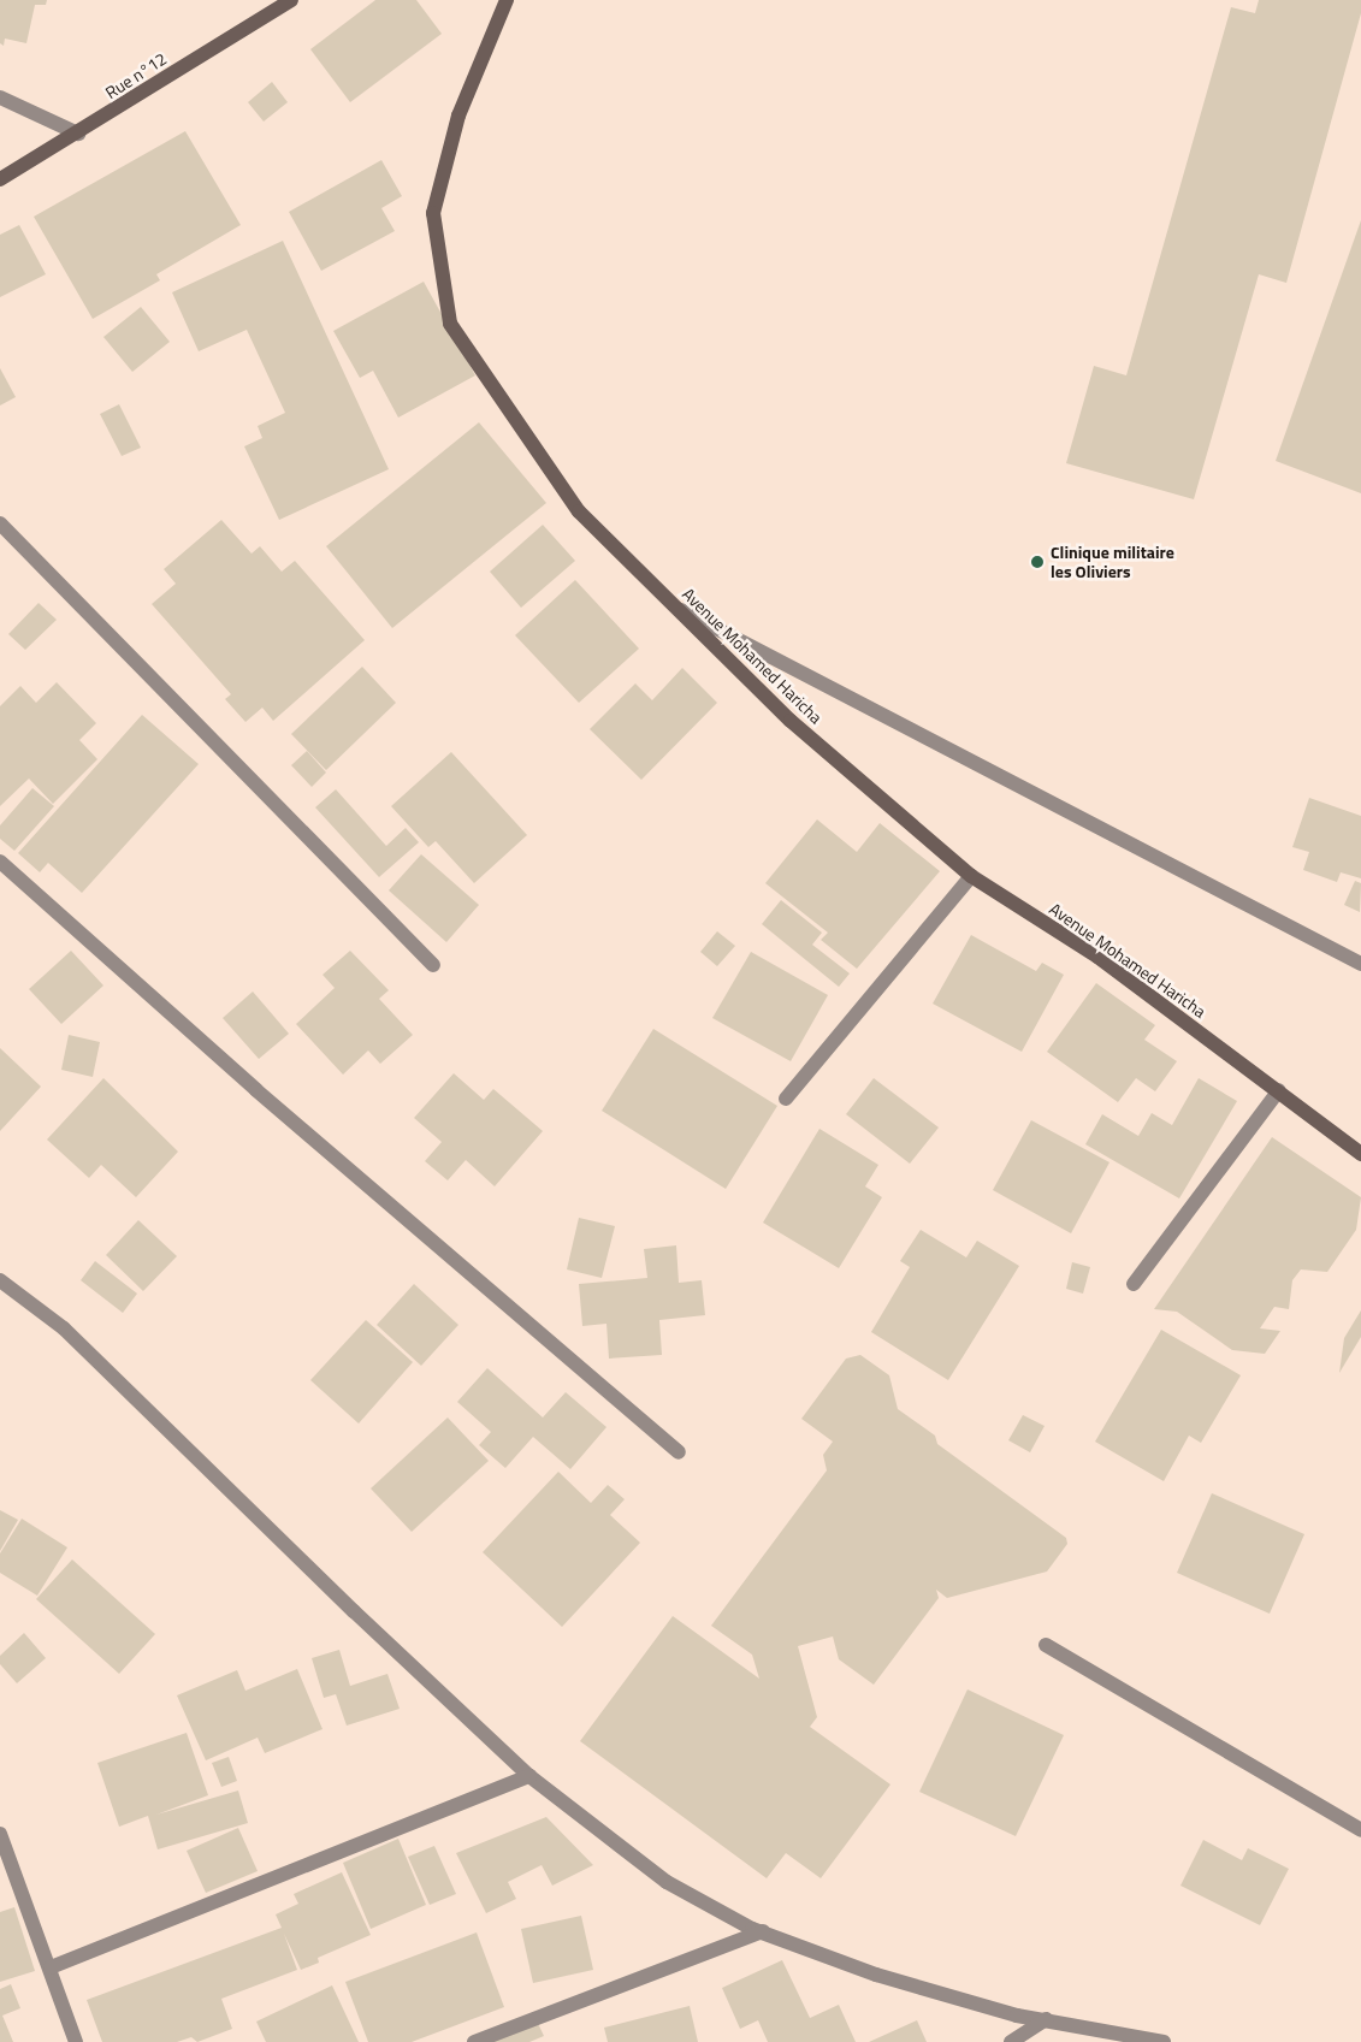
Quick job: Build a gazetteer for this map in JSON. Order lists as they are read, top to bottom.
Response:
{
  "streets": {
    "street": ["Rue n°12", "Avenue Mohamed Haricha"]
  },
  "places": ["Clinique militaire les Oliviers"]
}
